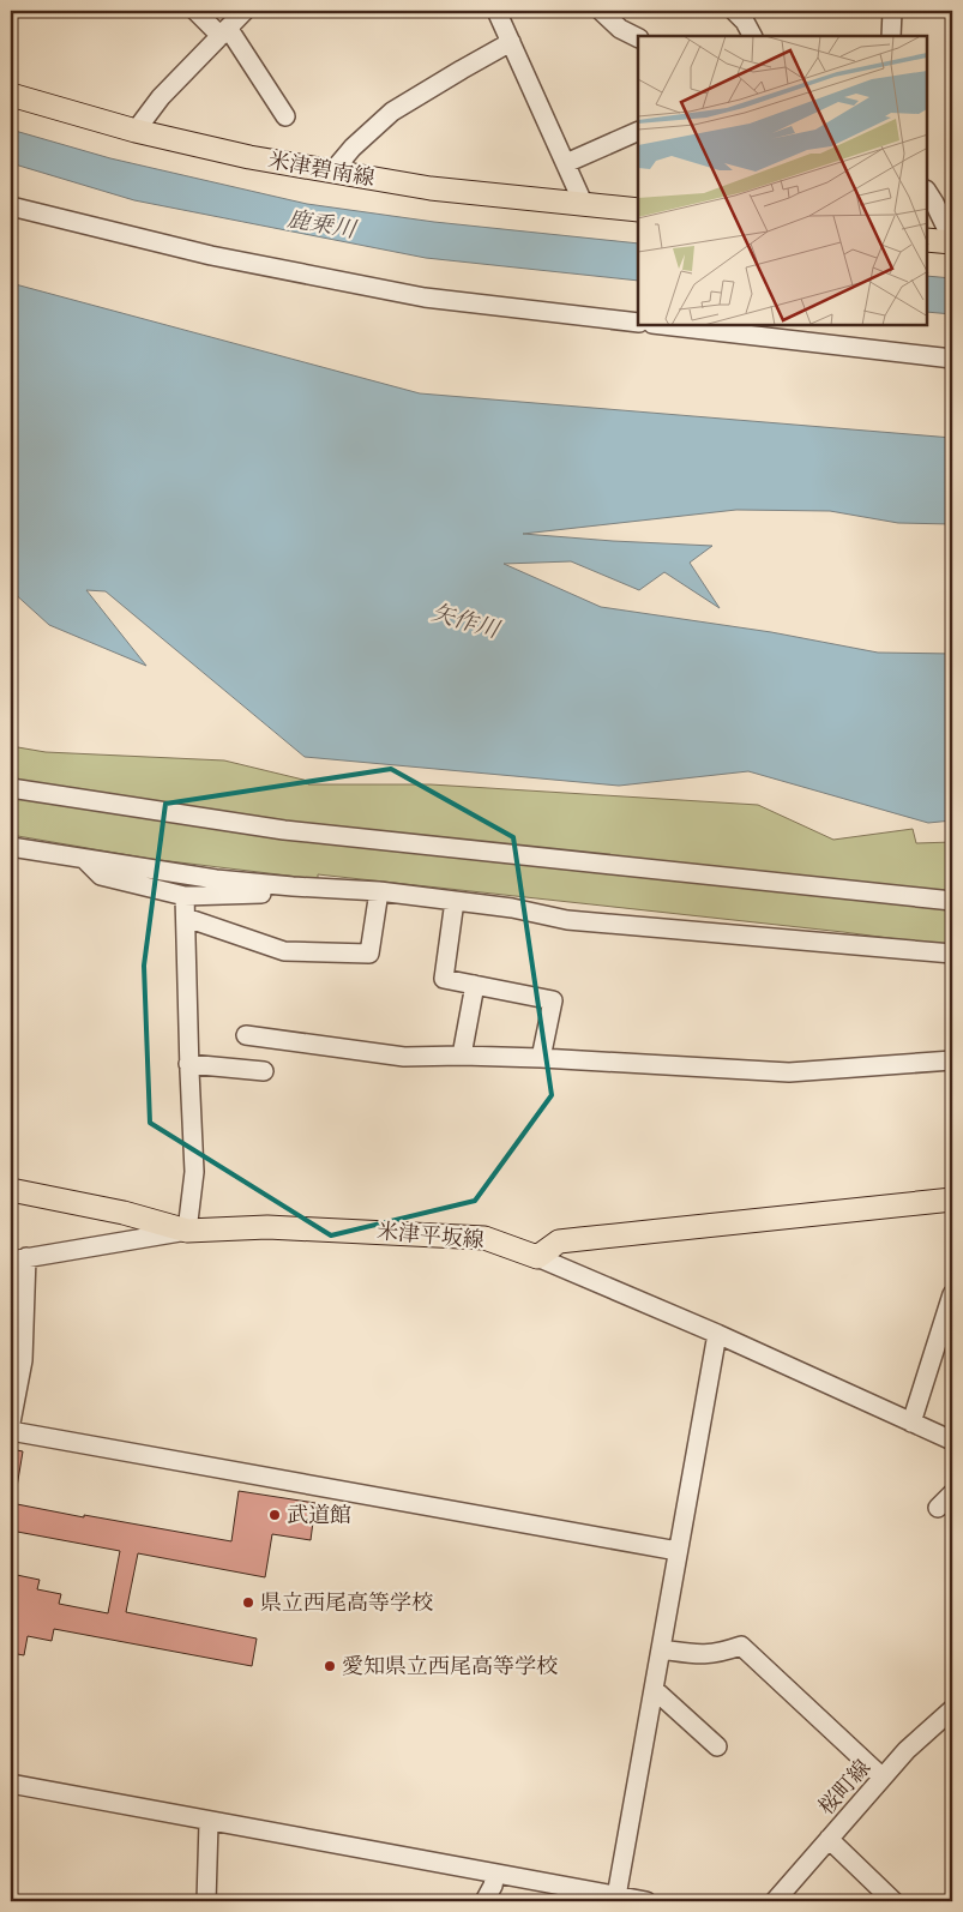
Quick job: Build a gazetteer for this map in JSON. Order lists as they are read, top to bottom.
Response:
{
  "streets": {
    "main road": ["米津碧南線", "米津平坂線"],
    "street": ["桜町線"]
  },
  "water": ["鹿乗川", "矢作川"],
  "places": ["武道館", "県立西尾高等学校", "愛知県立西尾高等学校"]
}
